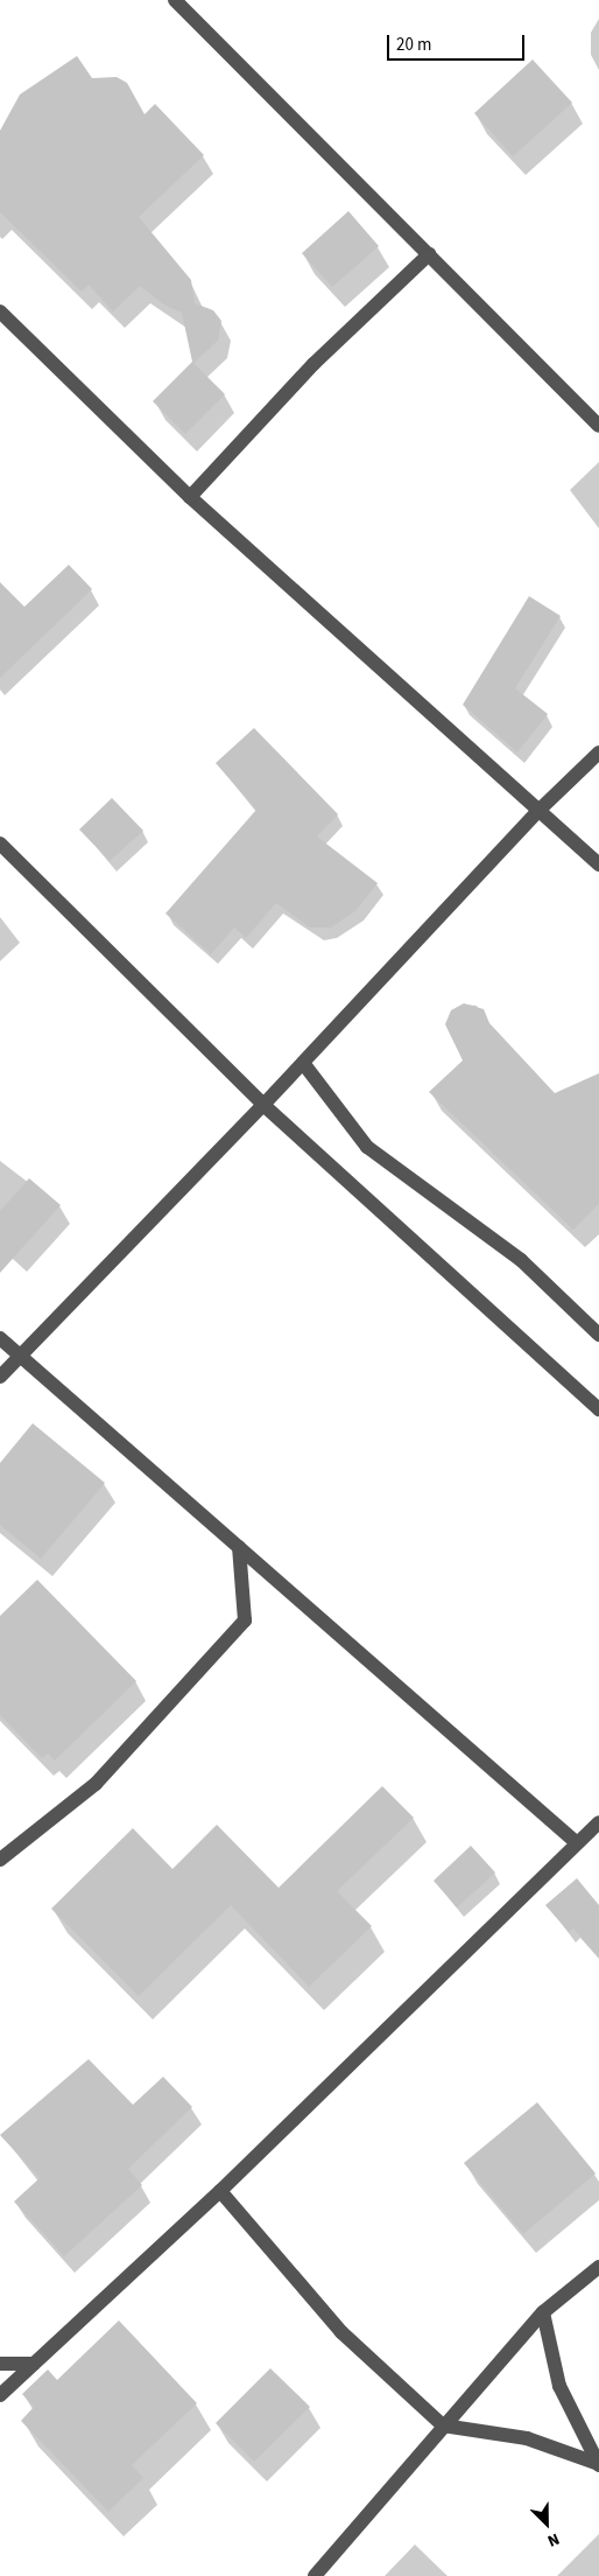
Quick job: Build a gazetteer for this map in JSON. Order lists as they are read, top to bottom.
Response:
{
  "scale_bar": "20 m",
  "north": "bottom right"
}
